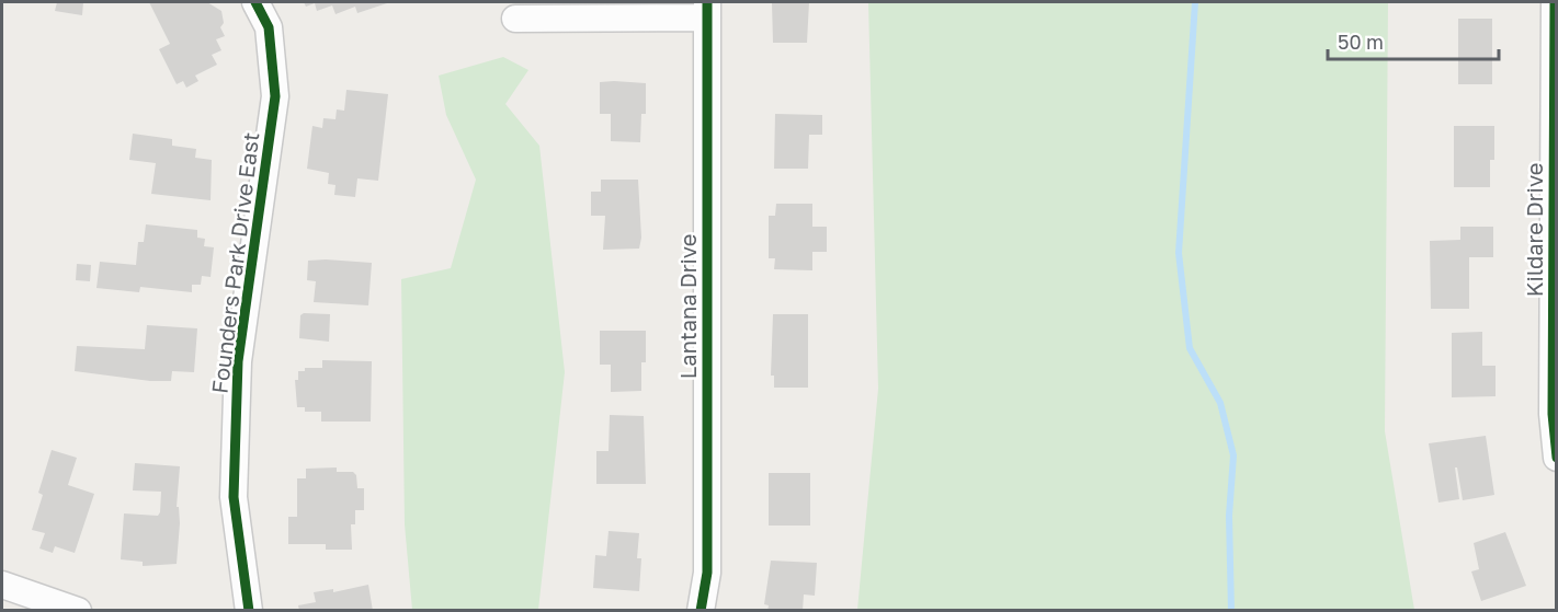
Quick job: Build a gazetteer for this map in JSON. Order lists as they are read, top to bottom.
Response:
{
  "streets": {
    "street": ["Kildare Drive", "Founders Park Drive East", "Lantana Drive"]
  },
  "scale_bar": "50 m"
}
